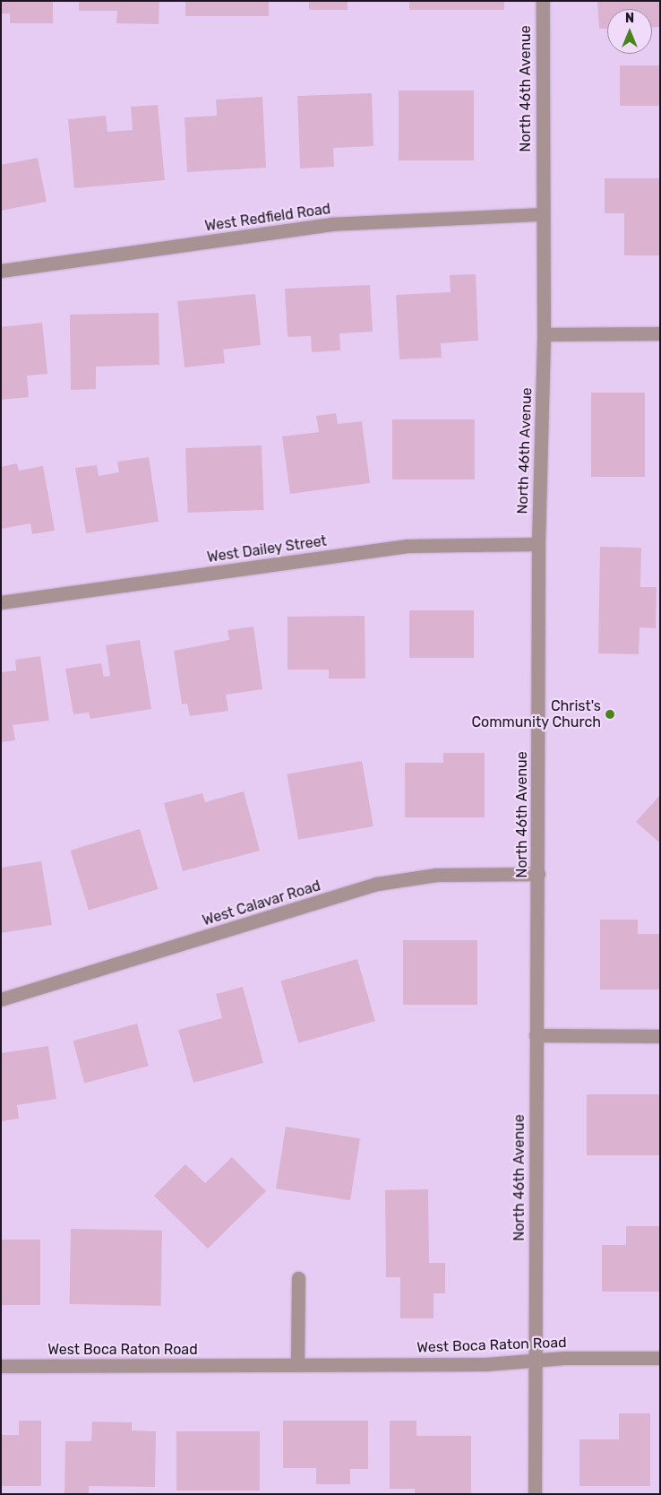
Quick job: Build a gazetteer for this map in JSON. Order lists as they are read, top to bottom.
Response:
{
  "streets": {
    "street": [
      "North 46th Avenue",
      "West Redfield Road",
      "West Dailey Street",
      "West Calavar Road",
      "West Boca Raton Road"
    ]
  },
  "crossings": [
    ["North 46th Avenue", "West Redfield Road"],
    ["North 46th Avenue", "West Dailey Street"],
    ["North 46th Avenue", "West Calavar Road"],
    ["North 46th Avenue", "West Boca Raton Road"]
  ],
  "places": ["Christ's Community Church"],
  "north": "top"
}
